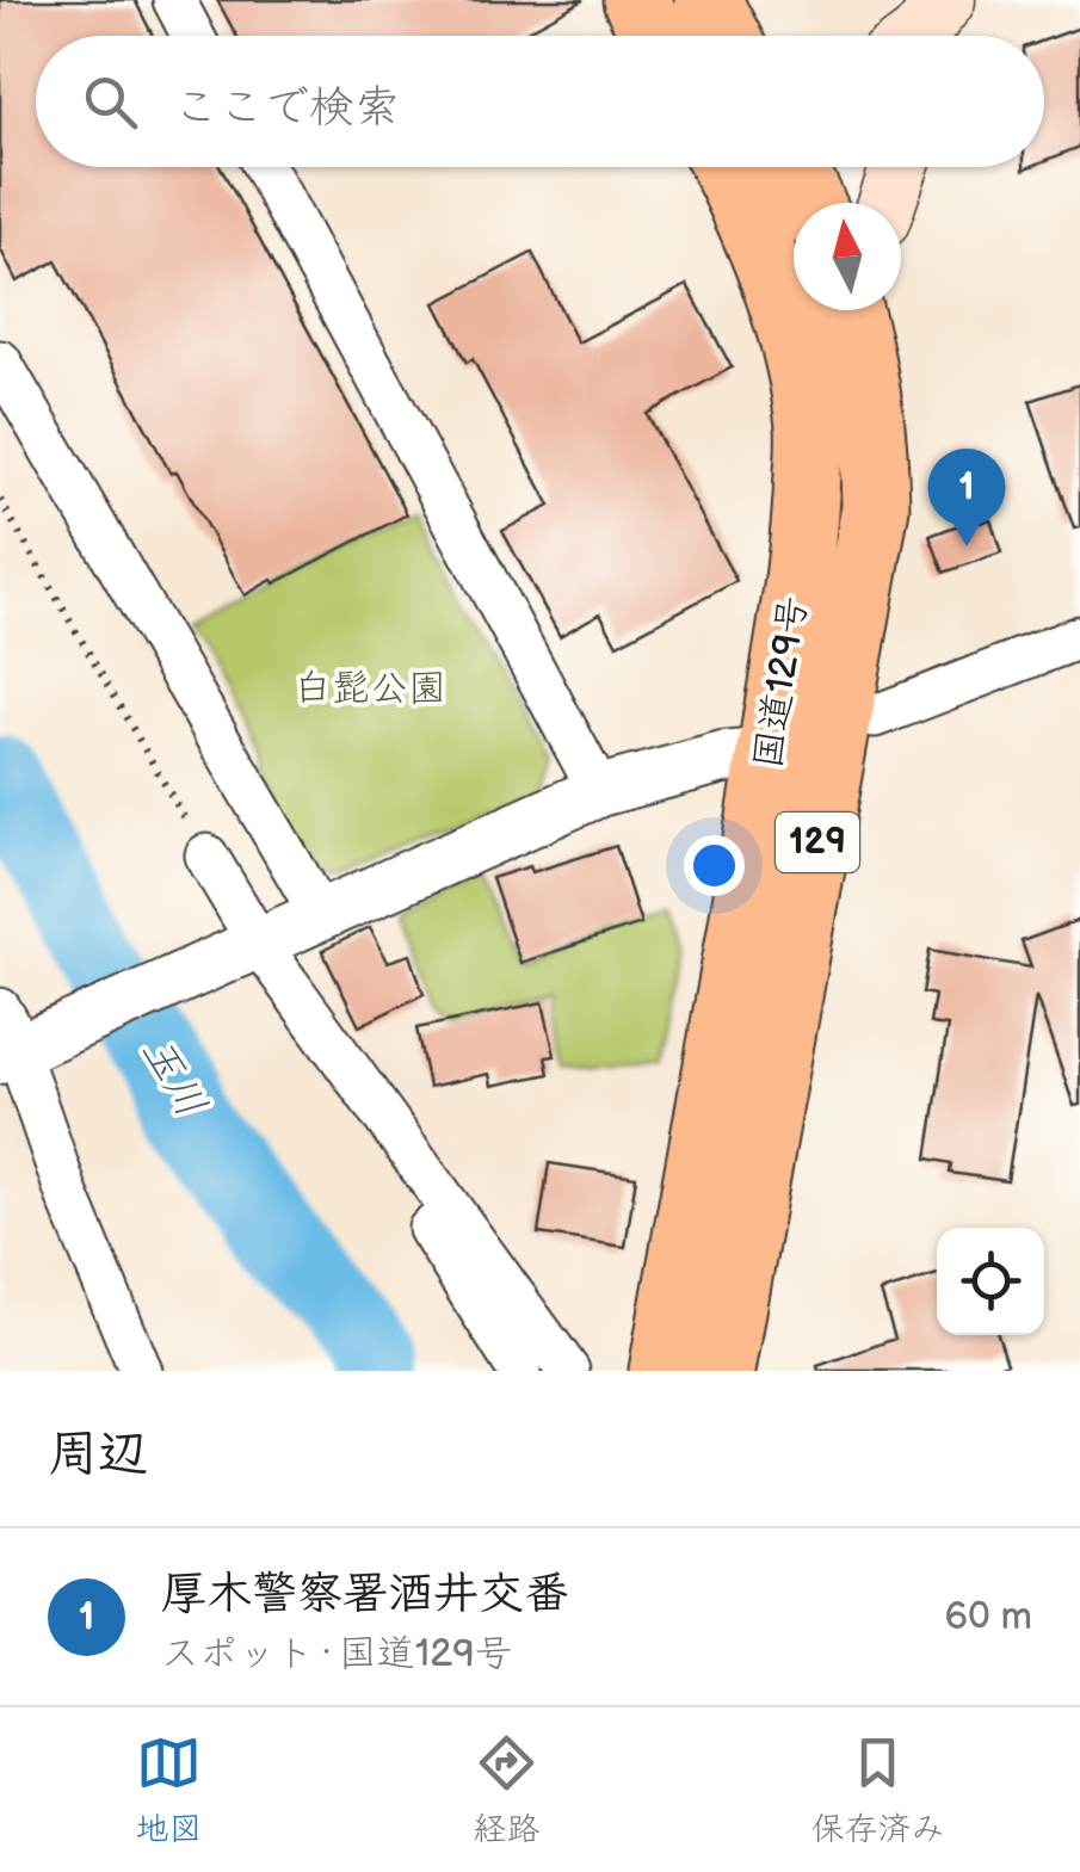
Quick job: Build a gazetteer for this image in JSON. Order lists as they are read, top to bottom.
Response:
{
  "streets": {
    "highway": ["国道129号", "129"]
  },
  "water": ["玉川"],
  "parks": ["白髭公園"],
  "north": "top",
  "page": {
    "search": "ここで検索",
    "pins": "1",
    "heading": "周辺",
    "list": [
      {
        "mark": "1",
        "name": "厚木警察署酒井交番",
        "note": "スポット · 国道129号",
        "value": "60 m"
      }
    ],
    "nav": ["地図", "経路", "保存済み"]
  }
}
